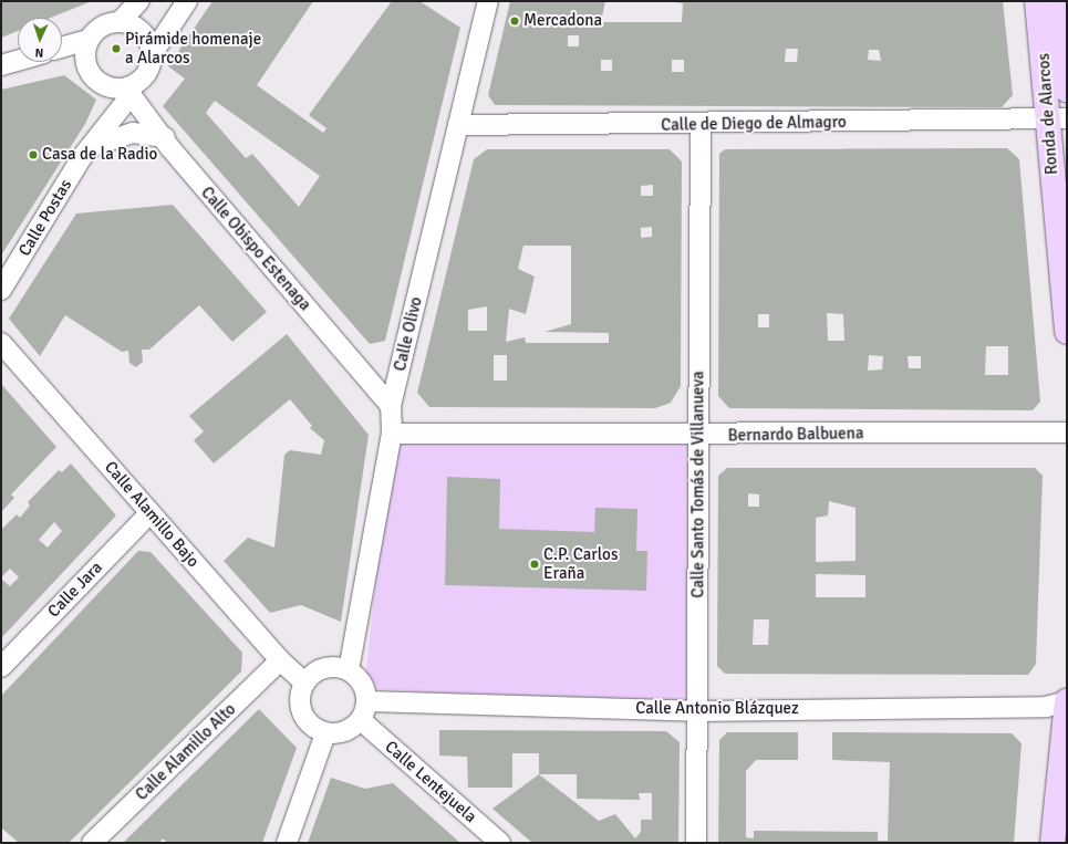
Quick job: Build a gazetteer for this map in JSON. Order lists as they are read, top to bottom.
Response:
{
  "streets": {
    "highway": ["Ronda de Alarcos"],
    "street": [
      "Calle de Diego de Almagro",
      "Calle Postas",
      "Calle Obispo Estenaga",
      "Calle Olivo",
      "Bernardo Balbuena",
      "Calle Santo Tomás de Villanueva",
      "Calle Alamillo Bajo",
      "Calle Jara",
      "Calle Antonio Blázquez",
      "Calle Alamillo Alto",
      "Calle Lentejuela"
    ]
  },
  "crossings": [
    ["Ronda de Alarcos", "Calle de Diego de Almagro"],
    ["Calle de Diego de Almagro", "Calle Olivo"],
    ["Calle de Diego de Almagro", "Calle Santo Tomás de Villanueva"],
    ["Calle Postas", "Calle Obispo Estenaga"],
    ["Calle Obispo Estenaga", "Calle Olivo"],
    ["Calle Olivo", "Bernardo Balbuena"],
    ["Calle Olivo", "Calle Alamillo Bajo"],
    ["Calle Olivo", "Calle Antonio Blázquez"],
    ["Calle Olivo", "Calle Lentejuela"],
    ["Bernardo Balbuena", "Calle Santo Tomás de Villanueva"],
    ["Calle Santo Tomás de Villanueva", "Calle Antonio Blázquez"],
    ["Calle Alamillo Bajo", "Calle Jara"],
    ["Calle Alamillo Bajo", "Calle Antonio Blázquez"],
    ["Calle Alamillo Bajo", "Calle Alamillo Alto"],
    ["Calle Alamillo Bajo", "Calle Lentejuela"],
    ["Calle Antonio Blázquez", "Calle Lentejuela"]
  ],
  "places": [
    "Mercadona",
    "Pirámide homenaje a Alarcos",
    "Casa de la Radio",
    "C.P. Carlos Eraña"
  ],
  "north": "bottom"
}
